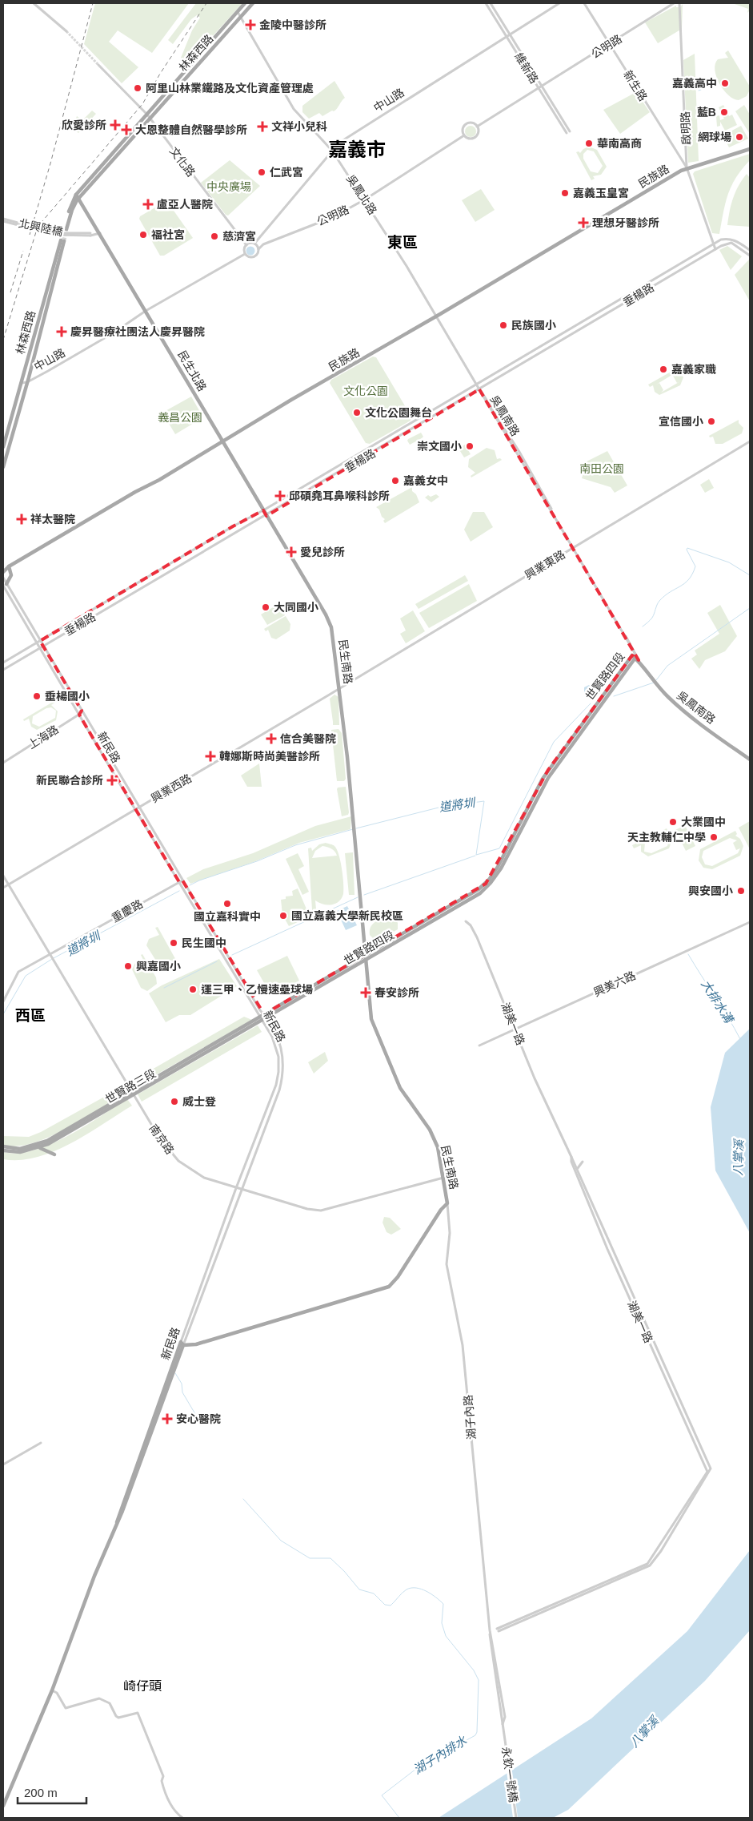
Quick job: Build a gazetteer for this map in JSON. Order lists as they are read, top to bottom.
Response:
{
  "streets": {
    "main road": [
      "林森西路",
      "中山路",
      "民族路",
      "民生北路",
      "吳鳳南路",
      "民生南路",
      "世賢路四段",
      "新民路",
      "世賢路三段"
    ],
    "street": [
      "公明路",
      "維新路",
      "新生路",
      "啟明路",
      "文化路",
      "吳鳳北路",
      "北興陸橋",
      "垂楊路",
      "興業東路",
      "上海路",
      "興業西路",
      "重慶路",
      "興美六路",
      "湖美一路",
      "南京路",
      "湖子內路",
      "永欽一號橋"
    ]
  },
  "crossings": [
    ["公明路", "維新路"],
    ["公明路", "新生路"],
    ["公明路", "中山路"],
    ["公明路", "文化路"],
    ["公明路", "吳鳳北路"],
    ["林森西路", "中山路"],
    ["林森西路", "文化路"],
    ["林森西路", "吳鳳北路"],
    ["林森西路", "民生北路"],
    ["維新路", "中山路"],
    ["新生路", "啟明路"],
    ["新生路", "民族路"],
    ["中山路", "文化路"],
    ["中山路", "吳鳳北路"],
    ["中山路", "民生北路"],
    ["啟明路", "民族路"],
    ["啟明路", "垂楊路"],
    ["民族路", "吳鳳北路"],
    ["民族路", "民生北路"],
    ["吳鳳北路", "垂楊路"],
    ["吳鳳北路", "吳鳳南路"],
    ["北興陸橋", "民生北路"],
    ["垂楊路", "民生北路"],
    ["垂楊路", "吳鳳南路"],
    ["垂楊路", "民生南路"],
    ["垂楊路", "新民路"],
    ["民生北路", "民生南路"],
    ["吳鳳南路", "興業東路"],
    ["吳鳳南路", "世賢路四段"],
    ["興業東路", "民生南路"],
    ["興業東路", "興業西路"],
    ["民生南路", "世賢路四段"],
    ["民生南路", "新民路"],
    ["民生南路", "興業西路"],
    ["民生南路", "南京路"],
    ["民生南路", "湖子內路"],
    ["世賢路四段", "新民路"],
    ["世賢路四段", "世賢路三段"],
    ["上海路", "新民路"],
    ["新民路", "興業西路"],
    ["新民路", "重慶路"],
    ["新民路", "世賢路三段"],
    ["新民路", "南京路"],
    ["興業西路", "南京路"],
    ["重慶路", "南京路"],
    ["興美六路", "湖美一路"],
    ["世賢路三段", "南京路"],
    ["湖子內路", "永欽一號橋"]
  ],
  "districts": [
    "嘉義市",
    "東區",
    "西區",
    "崎仔頭"
  ],
  "water": [
    "道將圳",
    "大排水溝",
    "八掌溪",
    "湖子內排水"
  ],
  "parks": [
    "中央廣場",
    "文化公園",
    "義昌公園",
    "南田公園"
  ],
  "places": {
    "health": [
      "金陵中醫診所",
      "欣愛診所",
      "文祥小兒科",
      "大恩整體自然醫學診所",
      "盧亞人醫院",
      "理想牙醫診所",
      "慶昇醫療社團法人慶昇醫院",
      "邱碩堯耳鼻喉科診所",
      "祥太醫院",
      "愛兒診所",
      "信合美醫院",
      "韓娜斯時尚美醫診所",
      "新民聯合診所",
      "春安診所",
      "安心醫院"
    ],
    "other": [
      "嘉義高中",
      "阿里山林業鐵路及文化資產管理處",
      "藍B",
      "網球場",
      "華南高商",
      "仁武宮",
      "嘉義玉皇宮",
      "福社宮",
      "慈濟宮",
      "民族國小",
      "嘉義家職",
      "文化公園舞台",
      "宣信國小",
      "崇文國小",
      "嘉義女中",
      "大同國小",
      "垂楊國小",
      "大業國中",
      "天主教輔仁中學",
      "興安國小",
      "國立嘉科實中",
      "國立嘉義大學新民校區",
      "民生國中",
      "興嘉國小",
      "運三甲、乙慢速壘球場",
      "威士登"
    ]
  },
  "scale_bar": "200 m"
}
